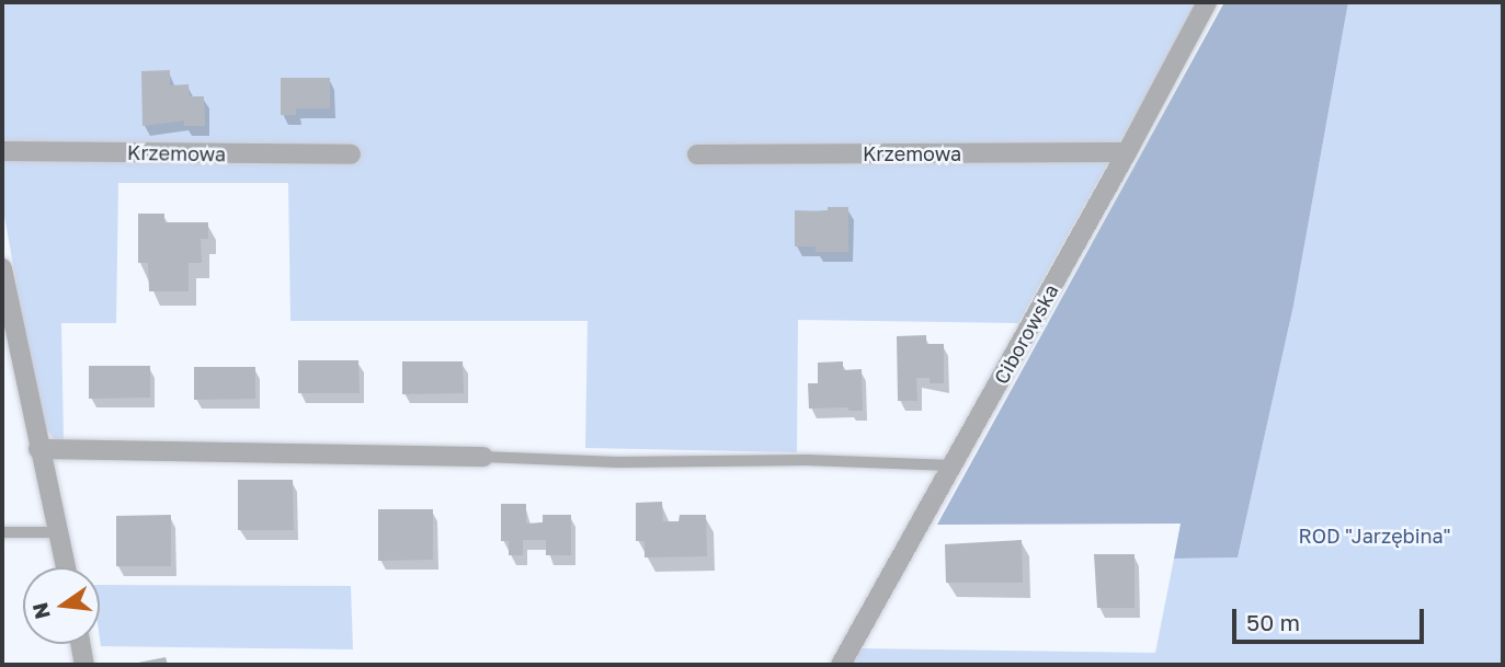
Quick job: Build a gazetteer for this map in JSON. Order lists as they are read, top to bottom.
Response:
{
  "streets": {
    "street": ["Krzemowa", "Ciborowska"]
  },
  "crossings": [
    ["Krzemowa", "Ciborowska"]
  ],
  "parks": ["ROD \"Jarzębina\""],
  "scale_bar": "50 m",
  "north": "left"
}
